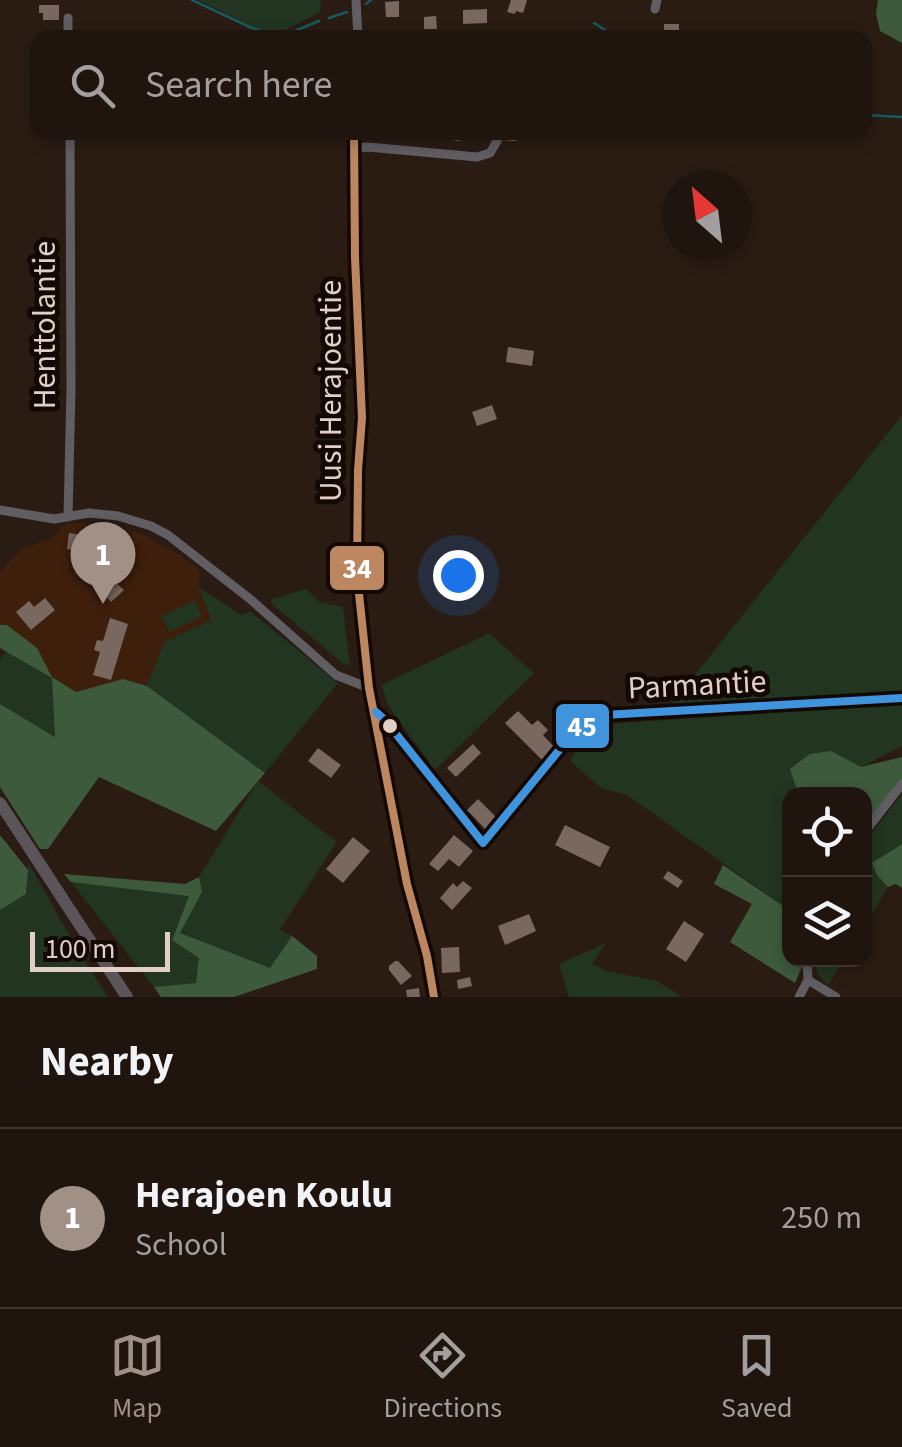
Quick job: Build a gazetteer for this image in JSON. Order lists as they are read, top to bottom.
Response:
{
  "streets": {
    "street": ["Henttolantie", "Uusi Herajoentie", "Parmantie"]
  },
  "crossings": [
    ["Uusi Herajoentie", "Parmantie"]
  ],
  "lines": ["transit line 34", "transit line 45"],
  "scale_bar": "100 m",
  "north": "top left",
  "page": {
    "search": "Search here",
    "pins": "1",
    "scale": "100 m",
    "heading": "Nearby",
    "list": [
      {
        "mark": "1",
        "name": "Herajoen Koulu",
        "note": "School",
        "value": "250 m"
      }
    ],
    "nav": ["Map", "Directions", "Saved"]
  }
}
